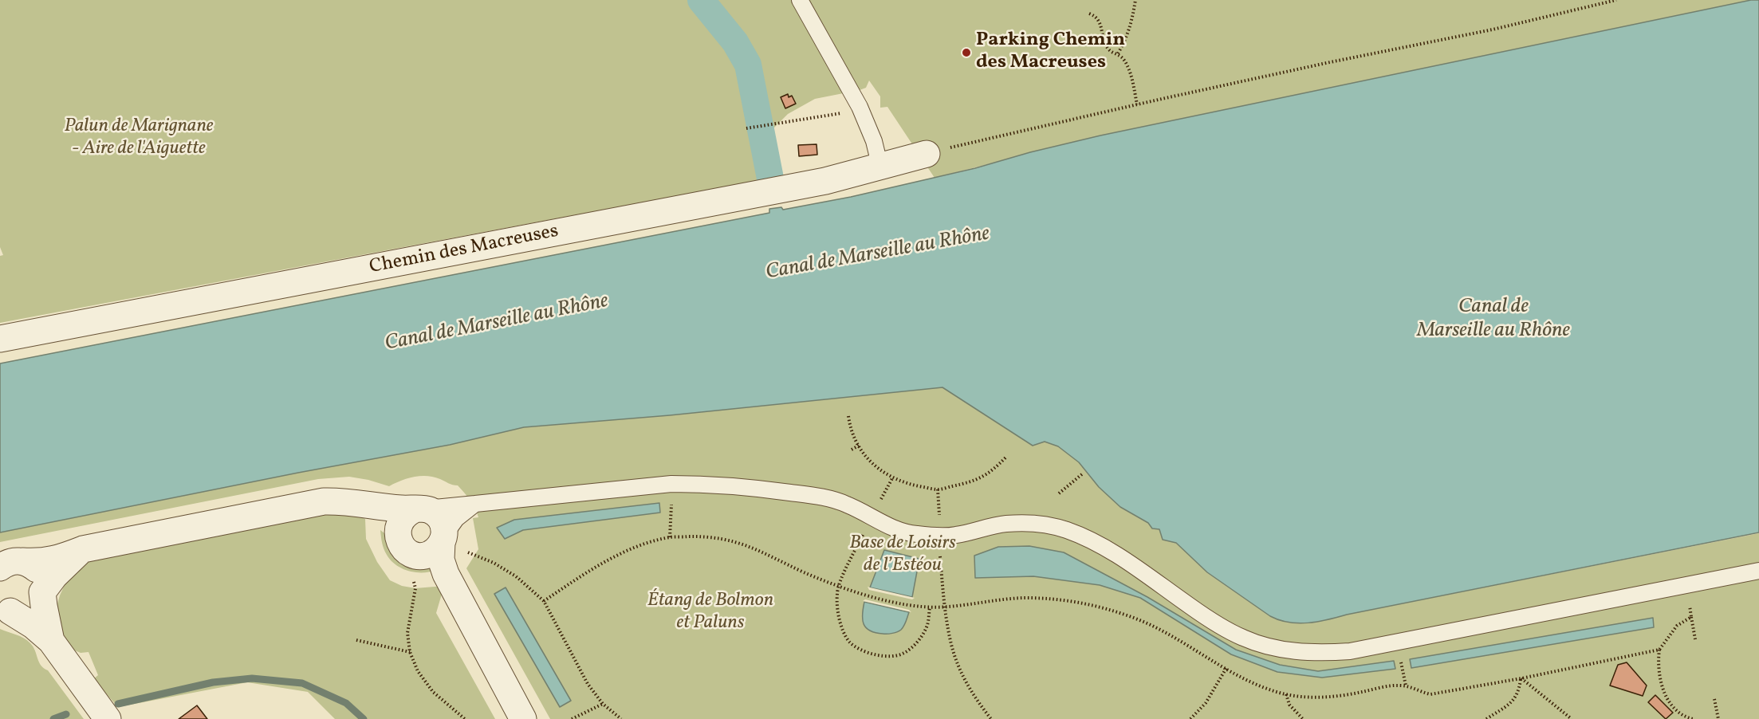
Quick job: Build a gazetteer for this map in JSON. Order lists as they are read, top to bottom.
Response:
{
  "streets": {
    "street": ["Chemin des Macreuses"]
  },
  "water": ["Canal de Marseille au Rhône"],
  "parks": ["Palun de Marignane - Aire de l'Aiguette", "Base de Loisirs de l’Estéou", "Étang de Bolmon et Paluns"],
  "places": ["Parking Chemin des Macreuses"]
}
